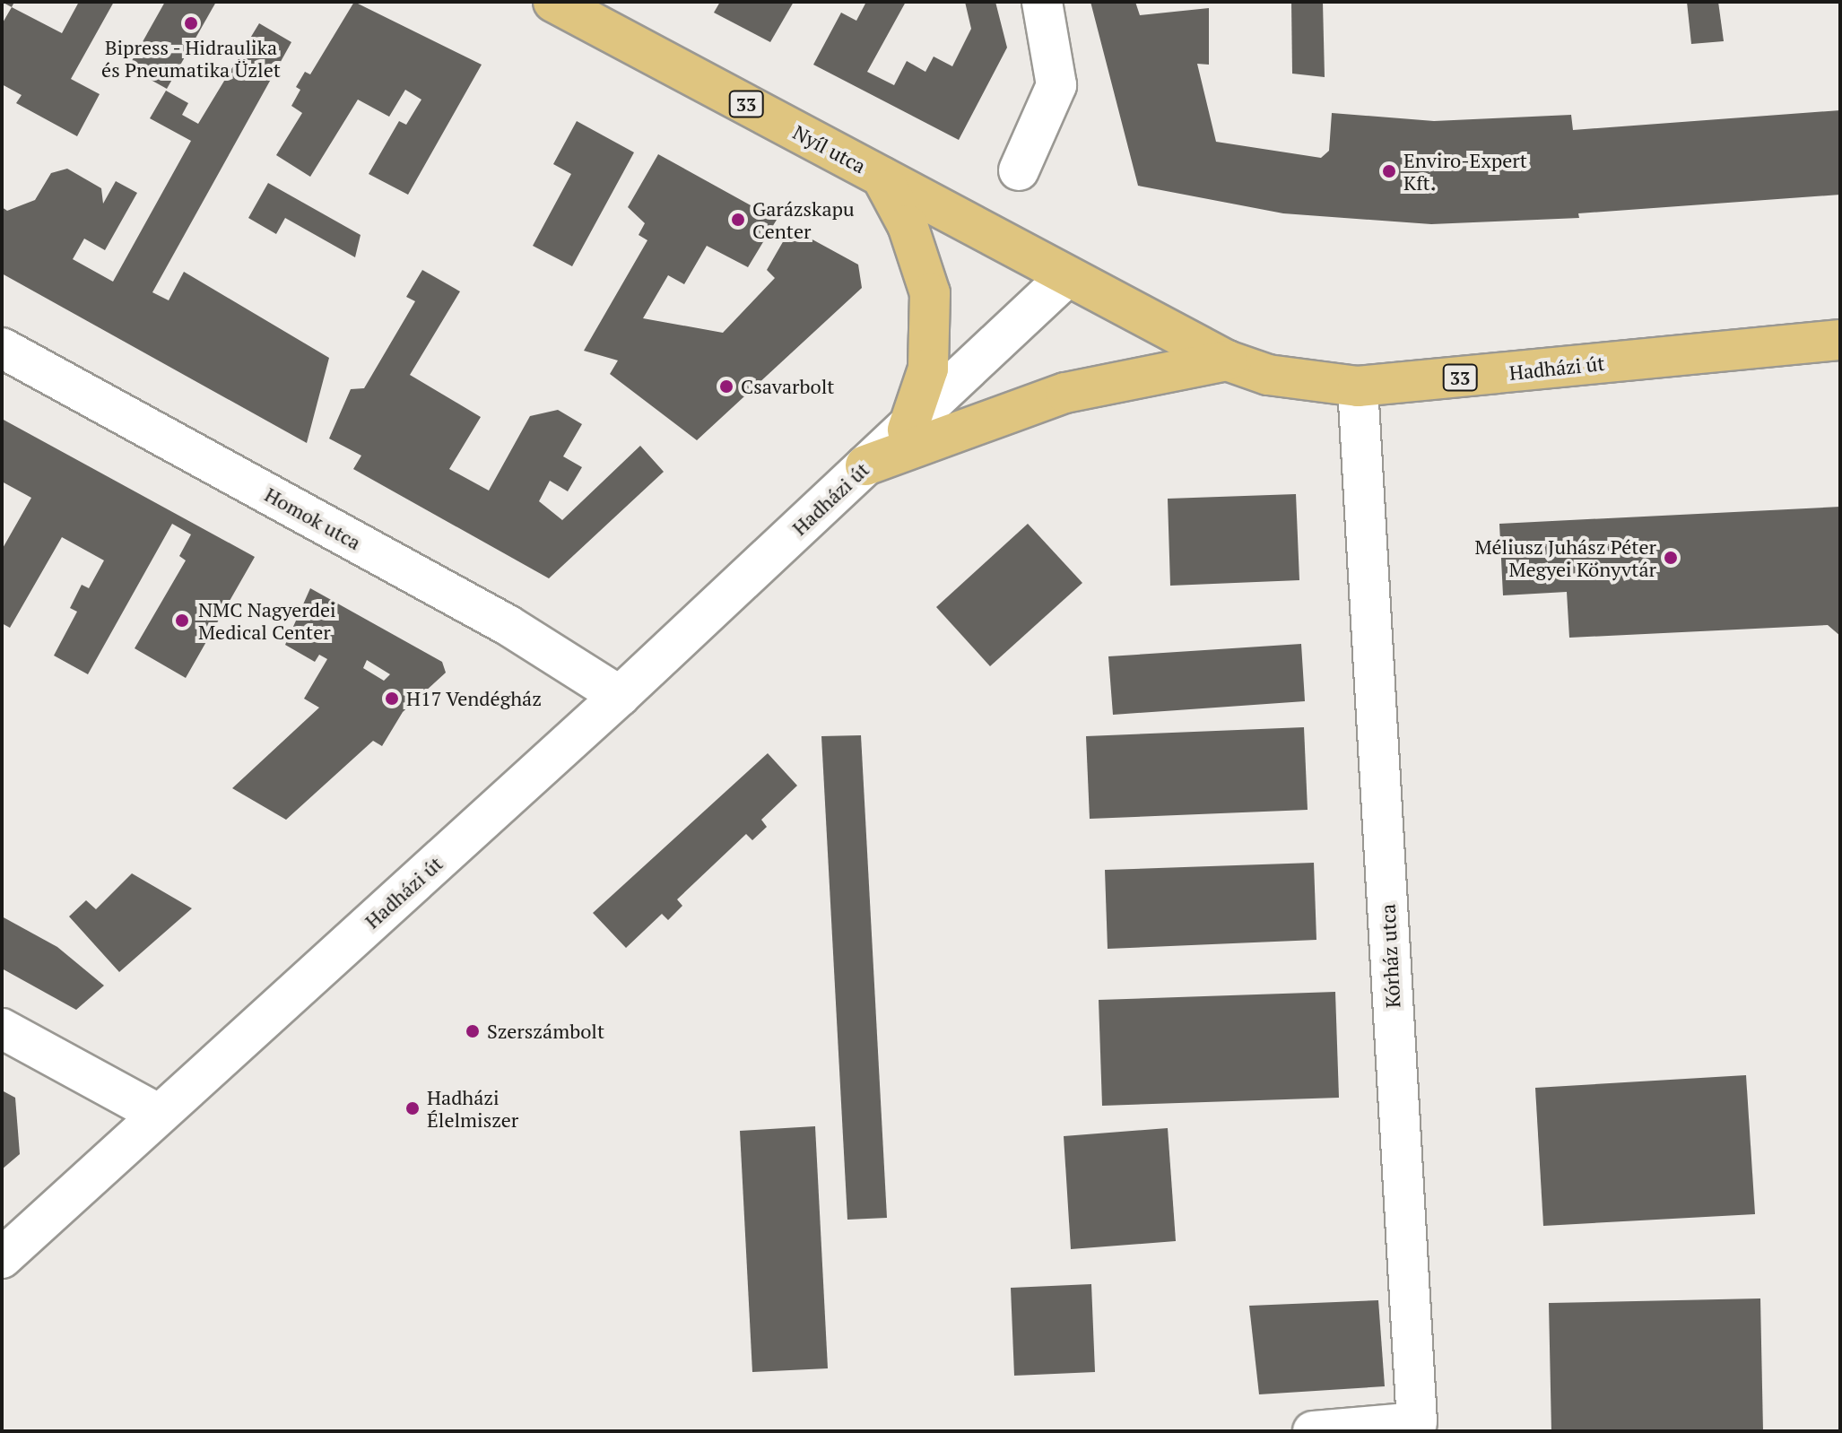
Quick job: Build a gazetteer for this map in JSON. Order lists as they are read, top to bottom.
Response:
{
  "streets": {
    "main road": ["33", "Nyíl utca", "Hadházi út"],
    "street": ["Homok utca", "Kórház utca"]
  },
  "crossings": [
    ["Nyíl utca", "Hadházi út"],
    ["Hadházi út", "Homok utca"],
    ["Hadházi út", "Kórház utca"]
  ],
  "places": [
    "Bipress - Hidraulika és Pneumatika Üzlet",
    "Enviro-Expert Kft.",
    "Garázskapu Center",
    "Csavarbolt",
    "Méliusz Juhász Péter Megyei Könyvtár",
    "NMC Nagyerdei Medical Center",
    "H17 Vendégház",
    "Szerszámbolt",
    "Hadházi Élelmiszer"
  ]
}
